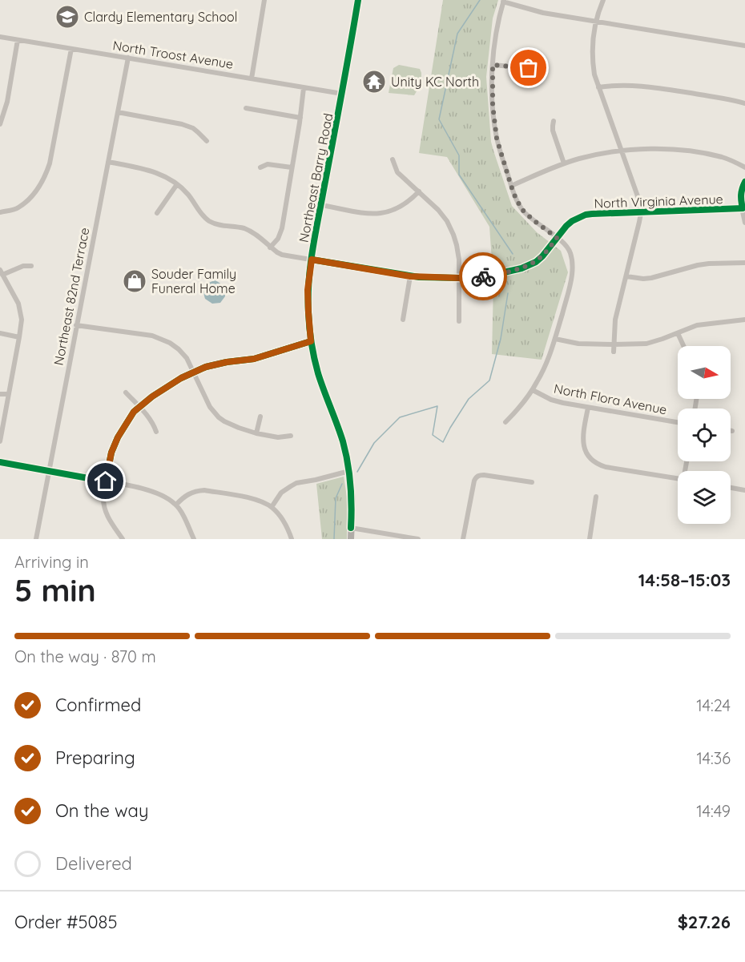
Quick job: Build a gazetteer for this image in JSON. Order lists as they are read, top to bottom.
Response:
{
  "streets": {
    "main road": ["Northeast Barry Road"],
    "street": [
      "North Troost Avenue",
      "North Virginia Avenue",
      "Northeast 82nd Terrace",
      "North Flora Avenue"
    ]
  },
  "crossings": [
    ["North Troost Avenue", "Northeast Barry Road"],
    ["North Troost Avenue", "Northeast 82nd Terrace"],
    ["Northeast Barry Road", "North Virginia Avenue"],
    ["North Virginia Avenue", "Northeast 82nd Terrace"]
  ],
  "places": {
    "school or university": ["Clardy Elementary School"],
    "temple": ["Unity KC North"],
    "shop": ["Souder Family Funeral Home"]
  },
  "north": "right",
  "page": {
    "heading": ["5 min", "Arriving in", "14:58–15:03"],
    "panel": ["Order #5085", "$27.26"],
    "bar": "On the way · 870 m",
    "list": [
      ["Confirmed", "14:24"],
      ["Preparing", "14:36"],
      ["On the way", "14:49"],
      "Delivered"
    ]
  }
}
